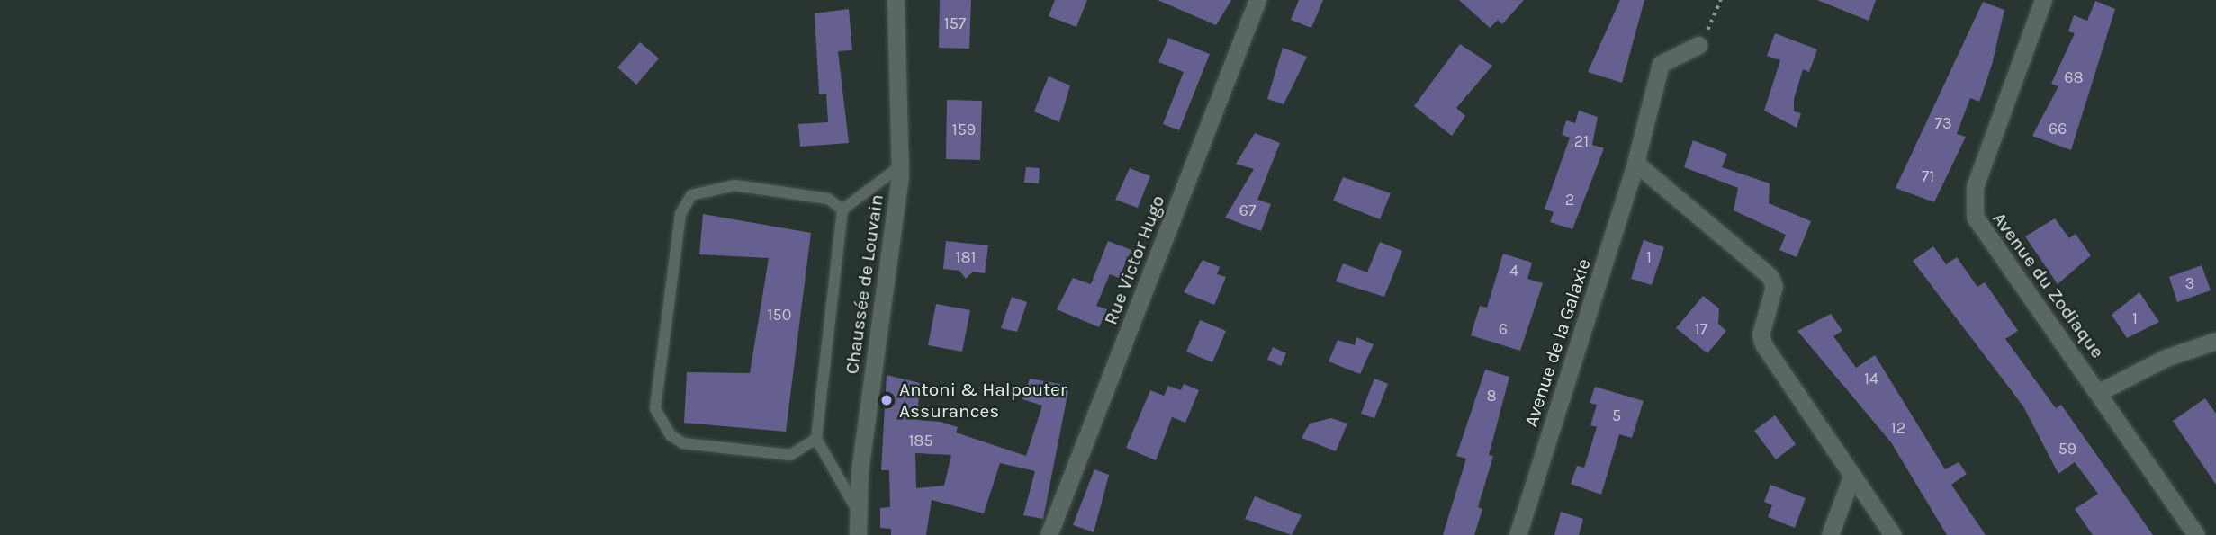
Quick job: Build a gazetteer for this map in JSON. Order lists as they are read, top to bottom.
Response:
{
  "streets": {
    "street": [
      "Rue Victor Hugo",
      "Chaussée de Louvain",
      "Avenue du Zodiaque",
      "Avenue de la Galaxie"
    ]
  },
  "places": ["Antoni & Halpouter Assurances"],
  "house_numbers": [
    "157",
    "68",
    "73",
    "66",
    "159",
    "21",
    "71",
    "2",
    "67",
    "181",
    "1",
    "4",
    "3",
    "150",
    "1",
    "6",
    "17",
    "14",
    "8",
    "5",
    "12",
    "185",
    "59"
  ]
}
